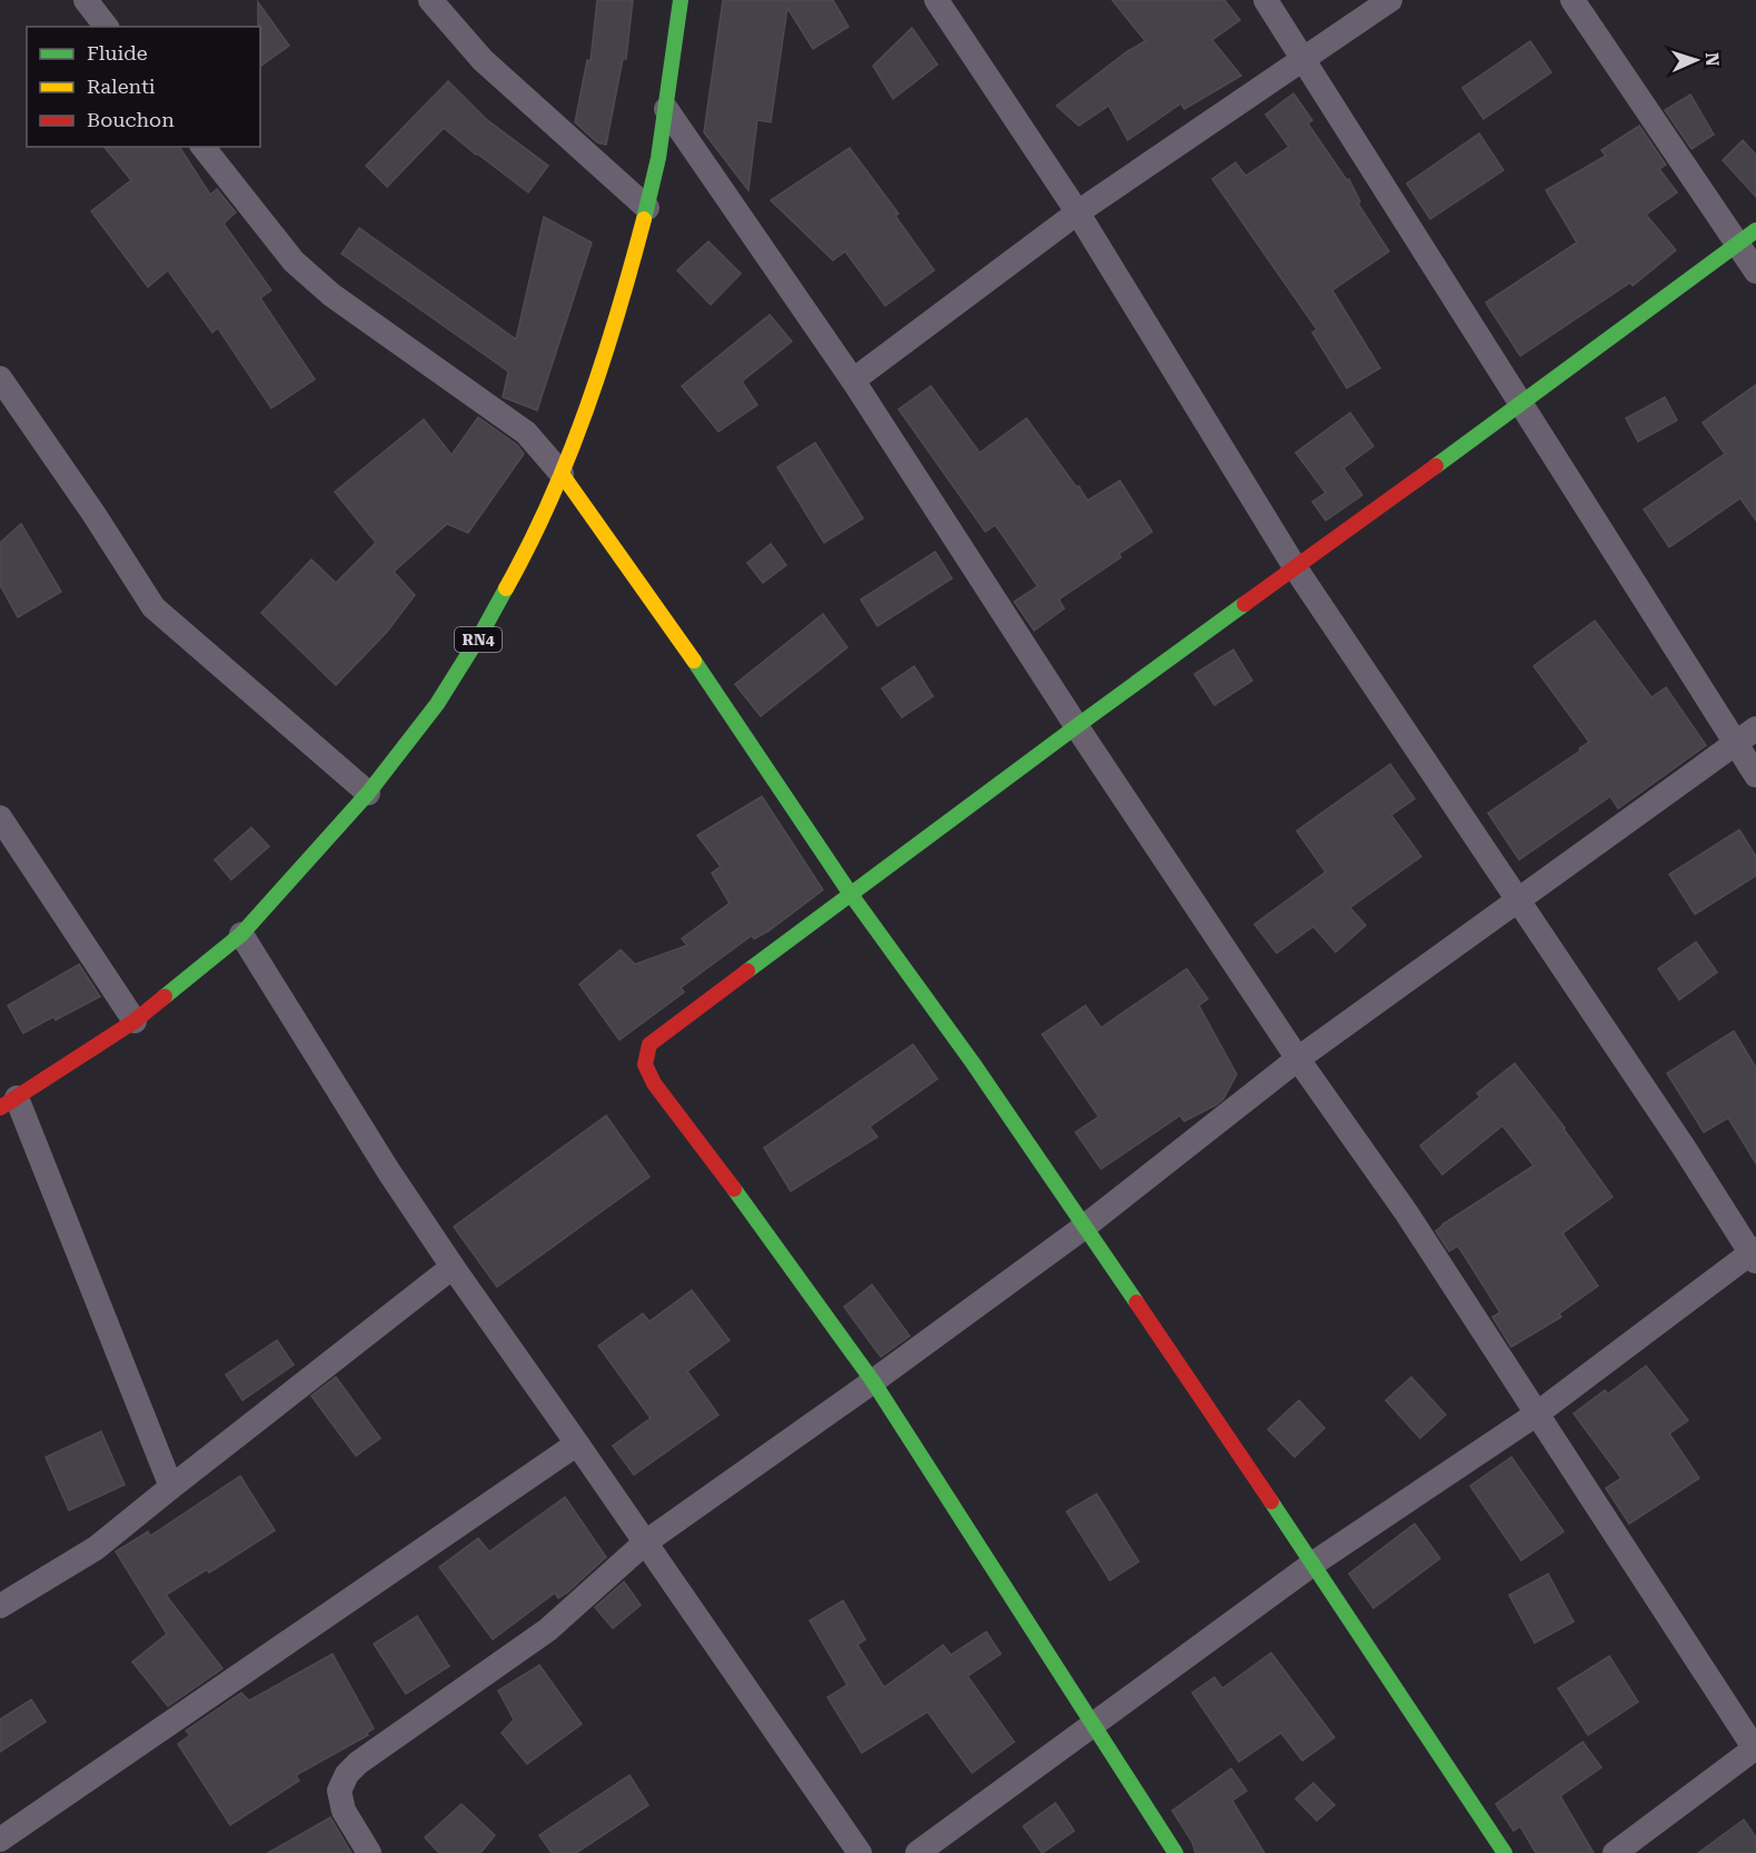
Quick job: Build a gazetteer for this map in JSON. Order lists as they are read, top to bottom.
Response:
{
  "streets": {
    "main road": ["RN4"]
  },
  "legend": ["Fluide", "Ralenti", "Bouchon"],
  "north": "right"
}
